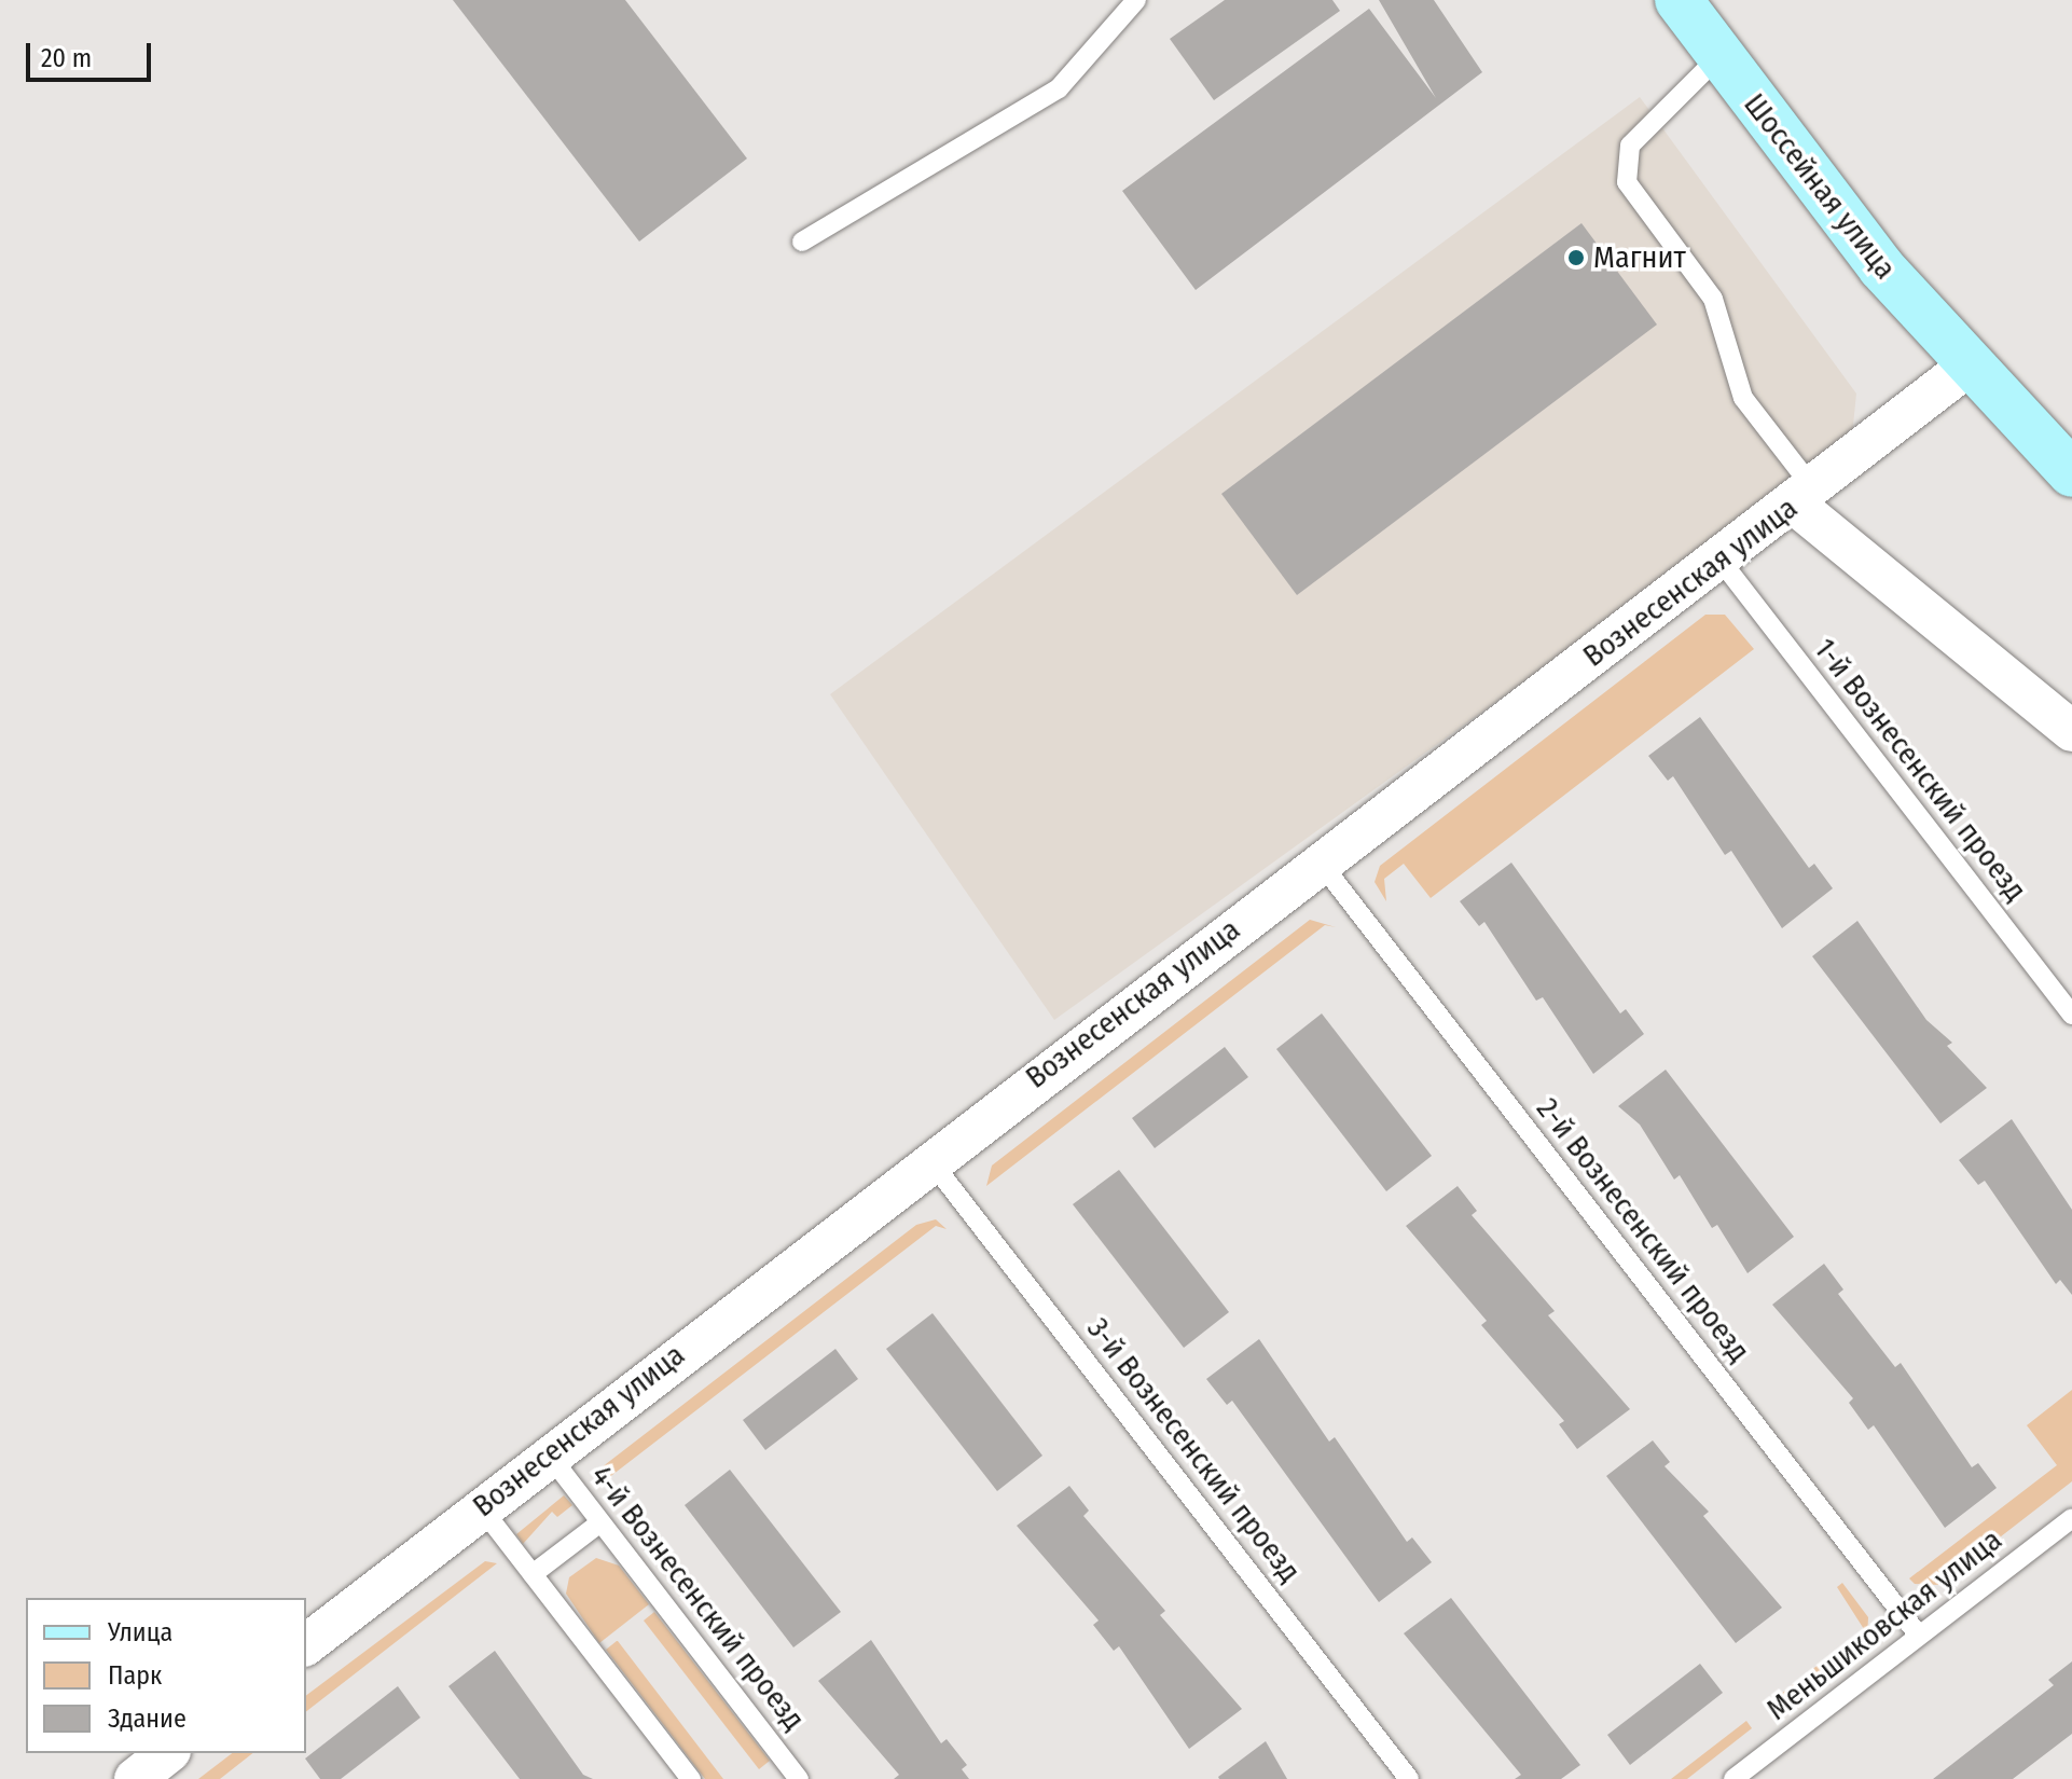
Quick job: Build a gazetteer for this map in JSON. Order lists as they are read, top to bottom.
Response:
{
  "streets": {
    "main road": ["Шоссейная улица"],
    "street": ["Вознесенская улица"],
    "lane": [
      "1-й Вознесенский проезд",
      "2-й Вознесенский проезд",
      "3-й Вознесенский проезд",
      "4-й Вознесенский проезд",
      "Меньшиковская улица"
    ]
  },
  "crossings": [
    ["Шоссейная улица", "Вознесенская улица"],
    ["Вознесенская улица", "1-й Вознесенский проезд"],
    ["Вознесенская улица", "2-й Вознесенский проезд"],
    ["Вознесенская улица", "3-й Вознесенский проезд"],
    ["Вознесенская улица", "4-й Вознесенский проезд"],
    ["2-й Вознесенский проезд", "Меньшиковская улица"]
  ],
  "places": ["Магнит"],
  "legend": ["Улица", "Парк", "Здание"],
  "scale_bar": "20 m"
}
